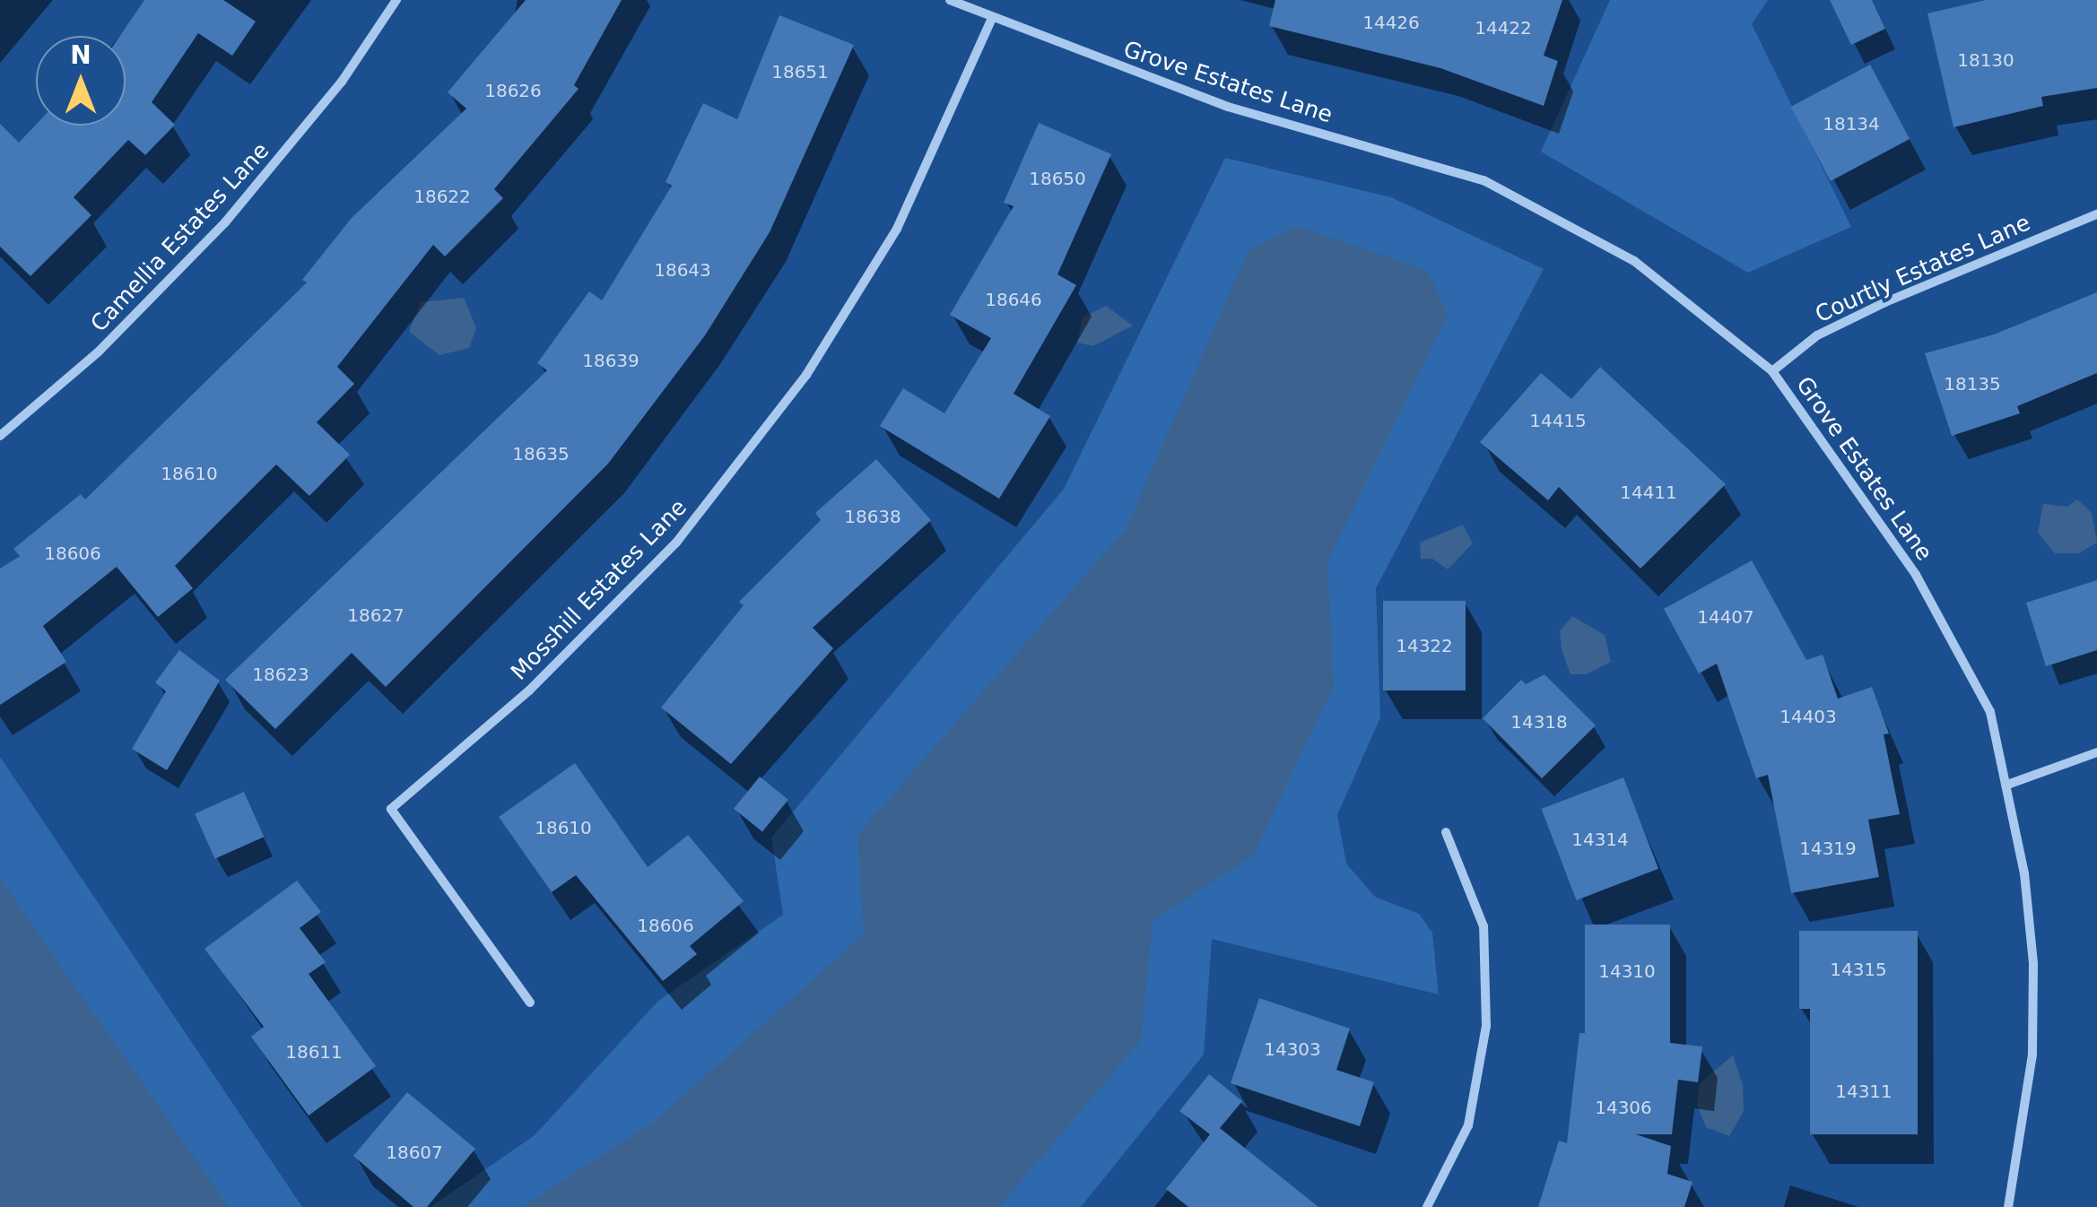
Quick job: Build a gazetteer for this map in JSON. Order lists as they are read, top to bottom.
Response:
{
  "streets": {
    "street": [
      "Grove Estates Lane",
      "Camellia Estates Lane",
      "Courtly Estates Lane",
      "Mosshill Estates Lane"
    ]
  },
  "crossings": [
    ["Grove Estates Lane", "Courtly Estates Lane"],
    ["Grove Estates Lane", "Mosshill Estates Lane"]
  ],
  "house_numbers": [
    "14426",
    "14422",
    "18130",
    "18651",
    "18626",
    "18134",
    "18650",
    "18622",
    "18643",
    "18646",
    "18639",
    "18135",
    "14415",
    "18635",
    "18610",
    "14411",
    "18638",
    "18606",
    "18627",
    "14407",
    "14322",
    "18623",
    "14403",
    "14318",
    "18610",
    "14314",
    "14319",
    "18606",
    "14315",
    "14310",
    "14303",
    "18611",
    "14311",
    "14306",
    "18607"
  ],
  "north": "top"
}
